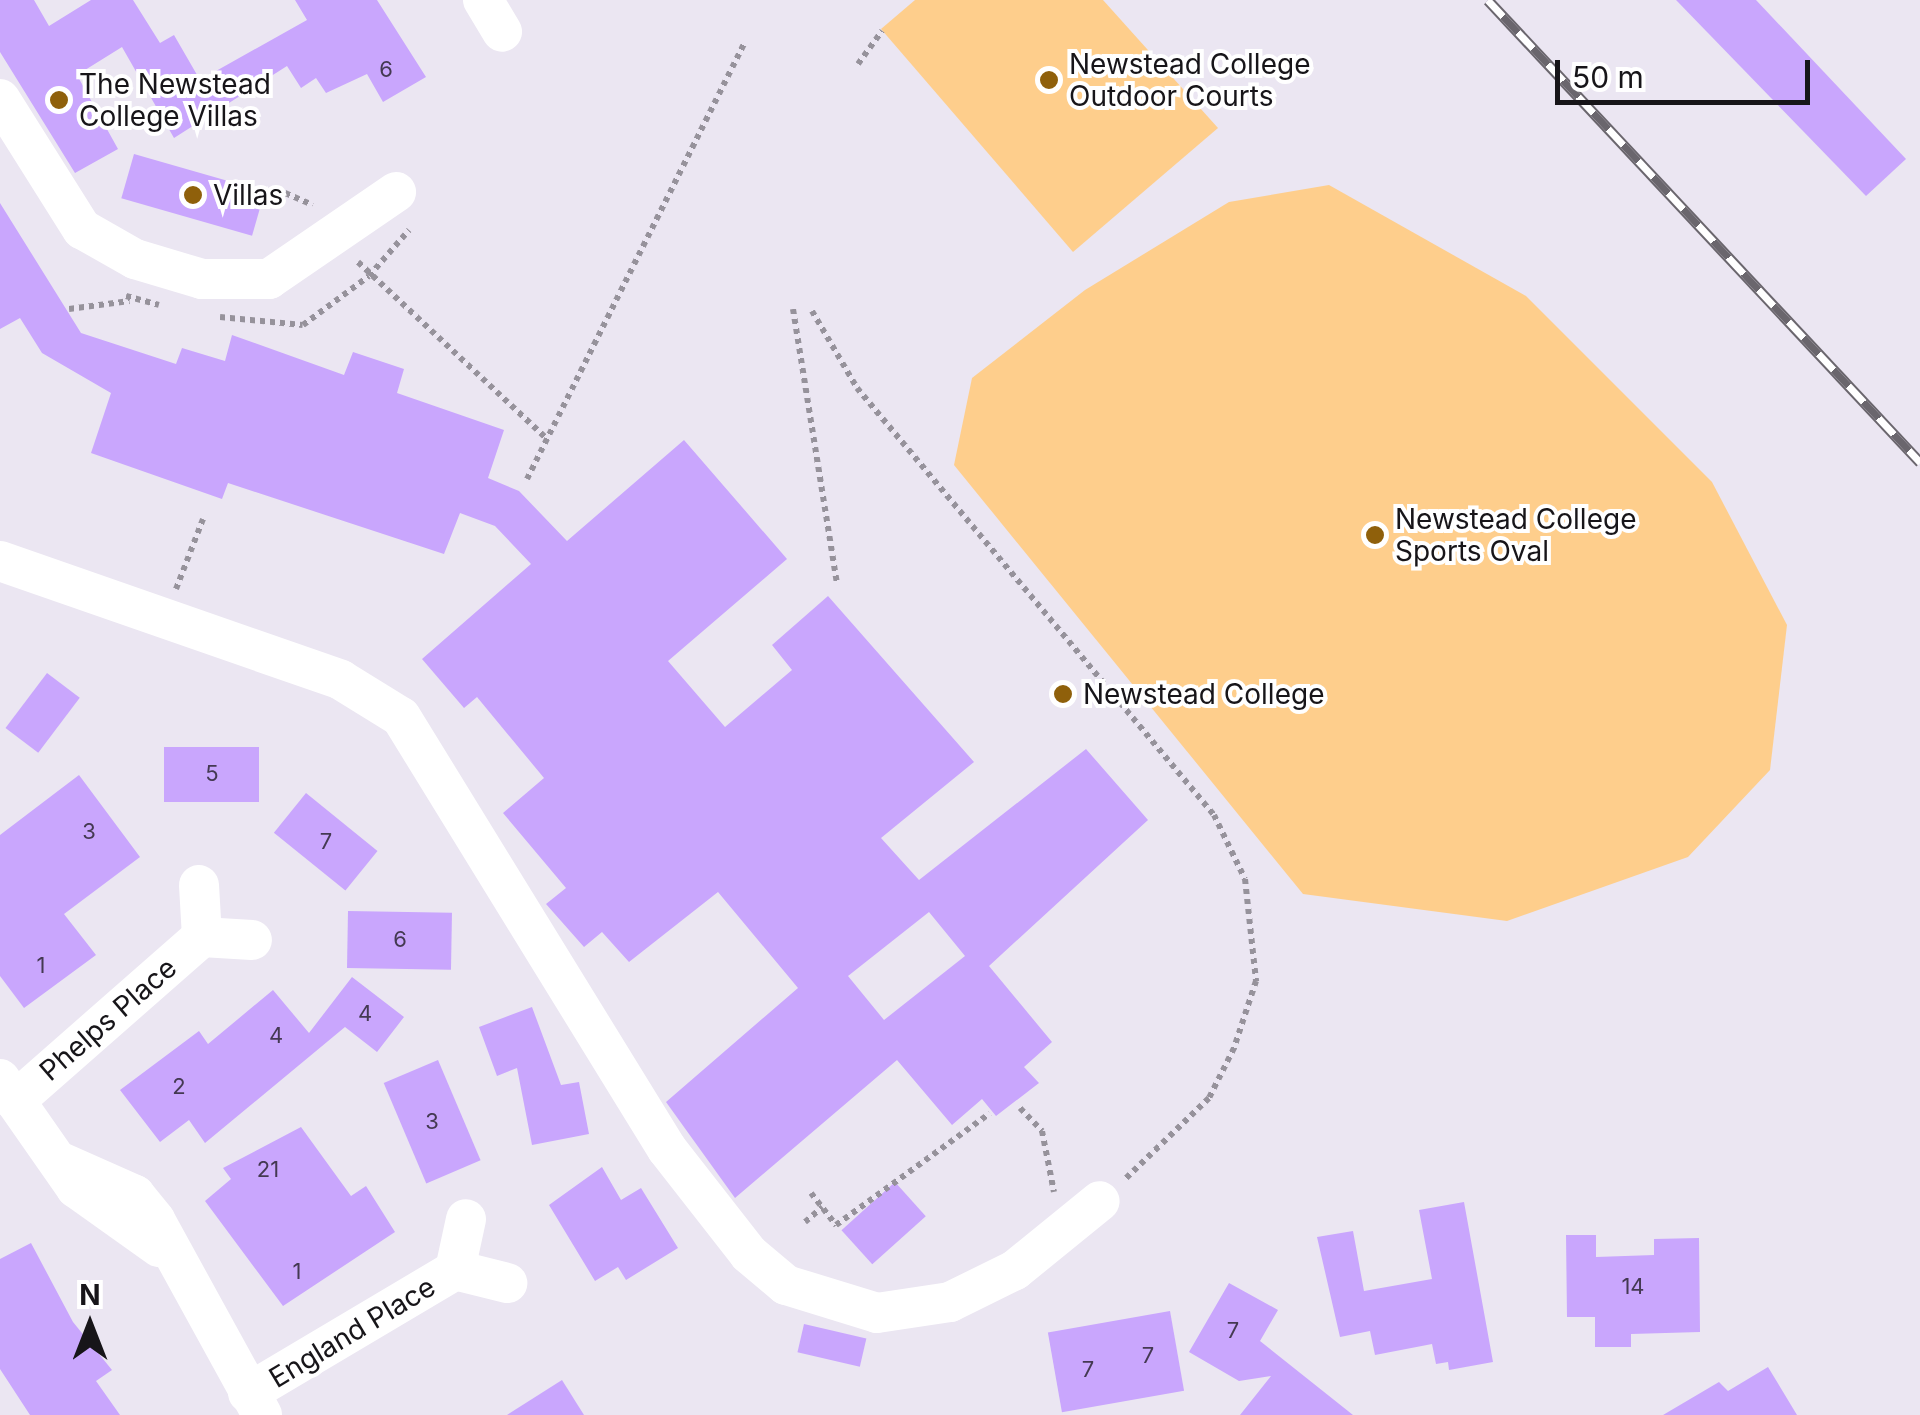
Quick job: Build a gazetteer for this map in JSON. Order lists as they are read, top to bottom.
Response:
{
  "streets": {
    "street": ["Phelps Place", "England Place"]
  },
  "places": [
    "Newstead College Outdoor Courts",
    "The Newstead College Villas",
    "Villas",
    "Newstead College Sports Oval",
    "Newstead College"
  ],
  "house_numbers": [
    "6",
    "5",
    "3",
    "7",
    "6",
    "1",
    "4",
    "4",
    "2",
    "3",
    "21",
    "1",
    "14",
    "7",
    "7",
    "7"
  ],
  "scale_bar": "50 m",
  "north": "top"
}
